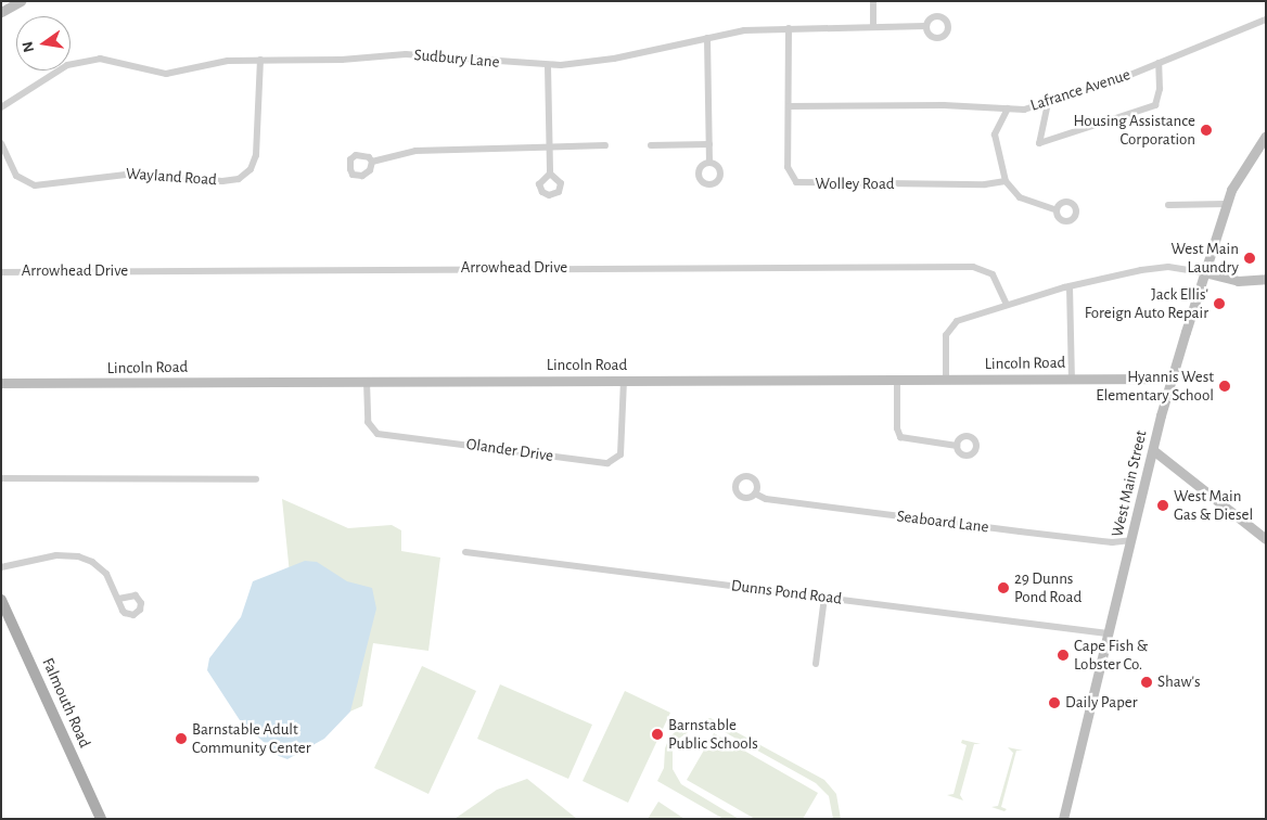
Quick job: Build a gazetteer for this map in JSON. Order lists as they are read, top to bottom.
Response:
{
  "streets": {
    "main road": ["Falmouth Road"],
    "street": [
      "Sudbury Lane",
      "Lafrance Avenue",
      "Wayland Road",
      "Wolley Road",
      "Arrowhead Drive",
      "Lincoln Road",
      "Olander Drive",
      "West Main Street",
      "Seaboard Lane",
      "Dunns Pond Road"
    ]
  },
  "crossings": [
    ["Sudbury Lane", "Wayland Road"],
    ["Sudbury Lane", "Wolley Road"],
    ["Lafrance Avenue", "Wolley Road"],
    ["Lincoln Road", "Olander Drive"],
    ["Lincoln Road", "West Main Street"],
    ["West Main Street", "Seaboard Lane"],
    ["West Main Street", "Dunns Pond Road"]
  ],
  "places": [
    "Housing Assistance Corporation",
    "West Main Laundry",
    "Jack Ellis' Foreign Auto Repair",
    "Hyannis West Elementary School",
    "West Main Gas & Diesel",
    "29 Dunns Pond Road",
    "Cape Fish & Lobster Co.",
    "Shaw's",
    "Daily Paper",
    "Barnstable Public Schools",
    "Barnstable Adult Community Center"
  ],
  "north": "left"
}
